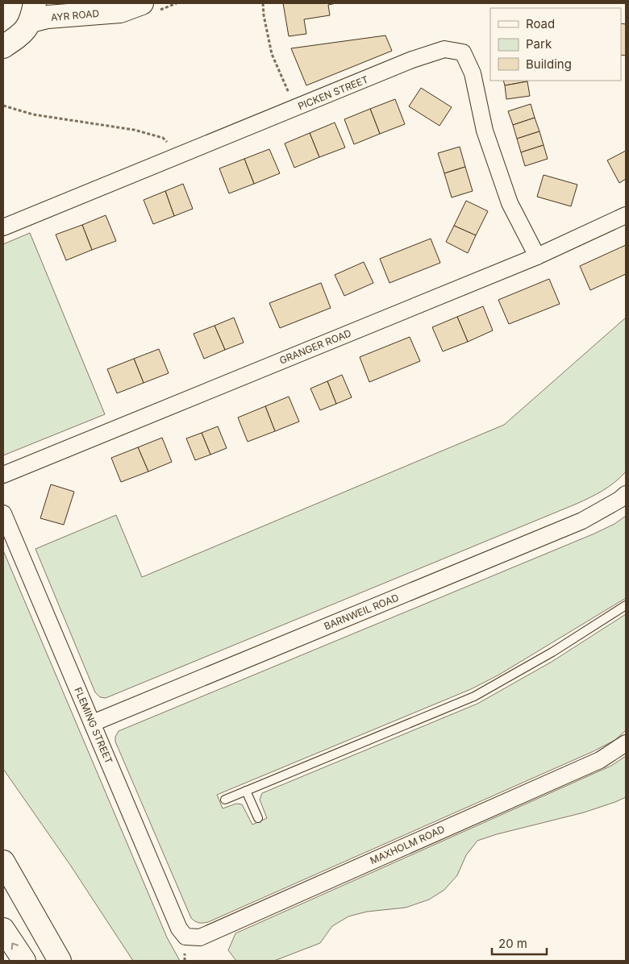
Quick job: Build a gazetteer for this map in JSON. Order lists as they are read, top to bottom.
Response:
{
  "streets": {
    "main road": ["AYR ROAD"],
    "street": [
      "PICKEN STREET",
      "GRANGER ROAD",
      "BARNWEIL ROAD",
      "FLEMING STREET",
      "MAXHOLM ROAD"
    ]
  },
  "crossings": [
    ["PICKEN STREET", "GRANGER ROAD"],
    ["BARNWEIL ROAD", "FLEMING STREET"],
    ["FLEMING STREET", "MAXHOLM ROAD"]
  ],
  "legend": ["Road", "Park", "Building"],
  "scale_bar": "20 m"
}
